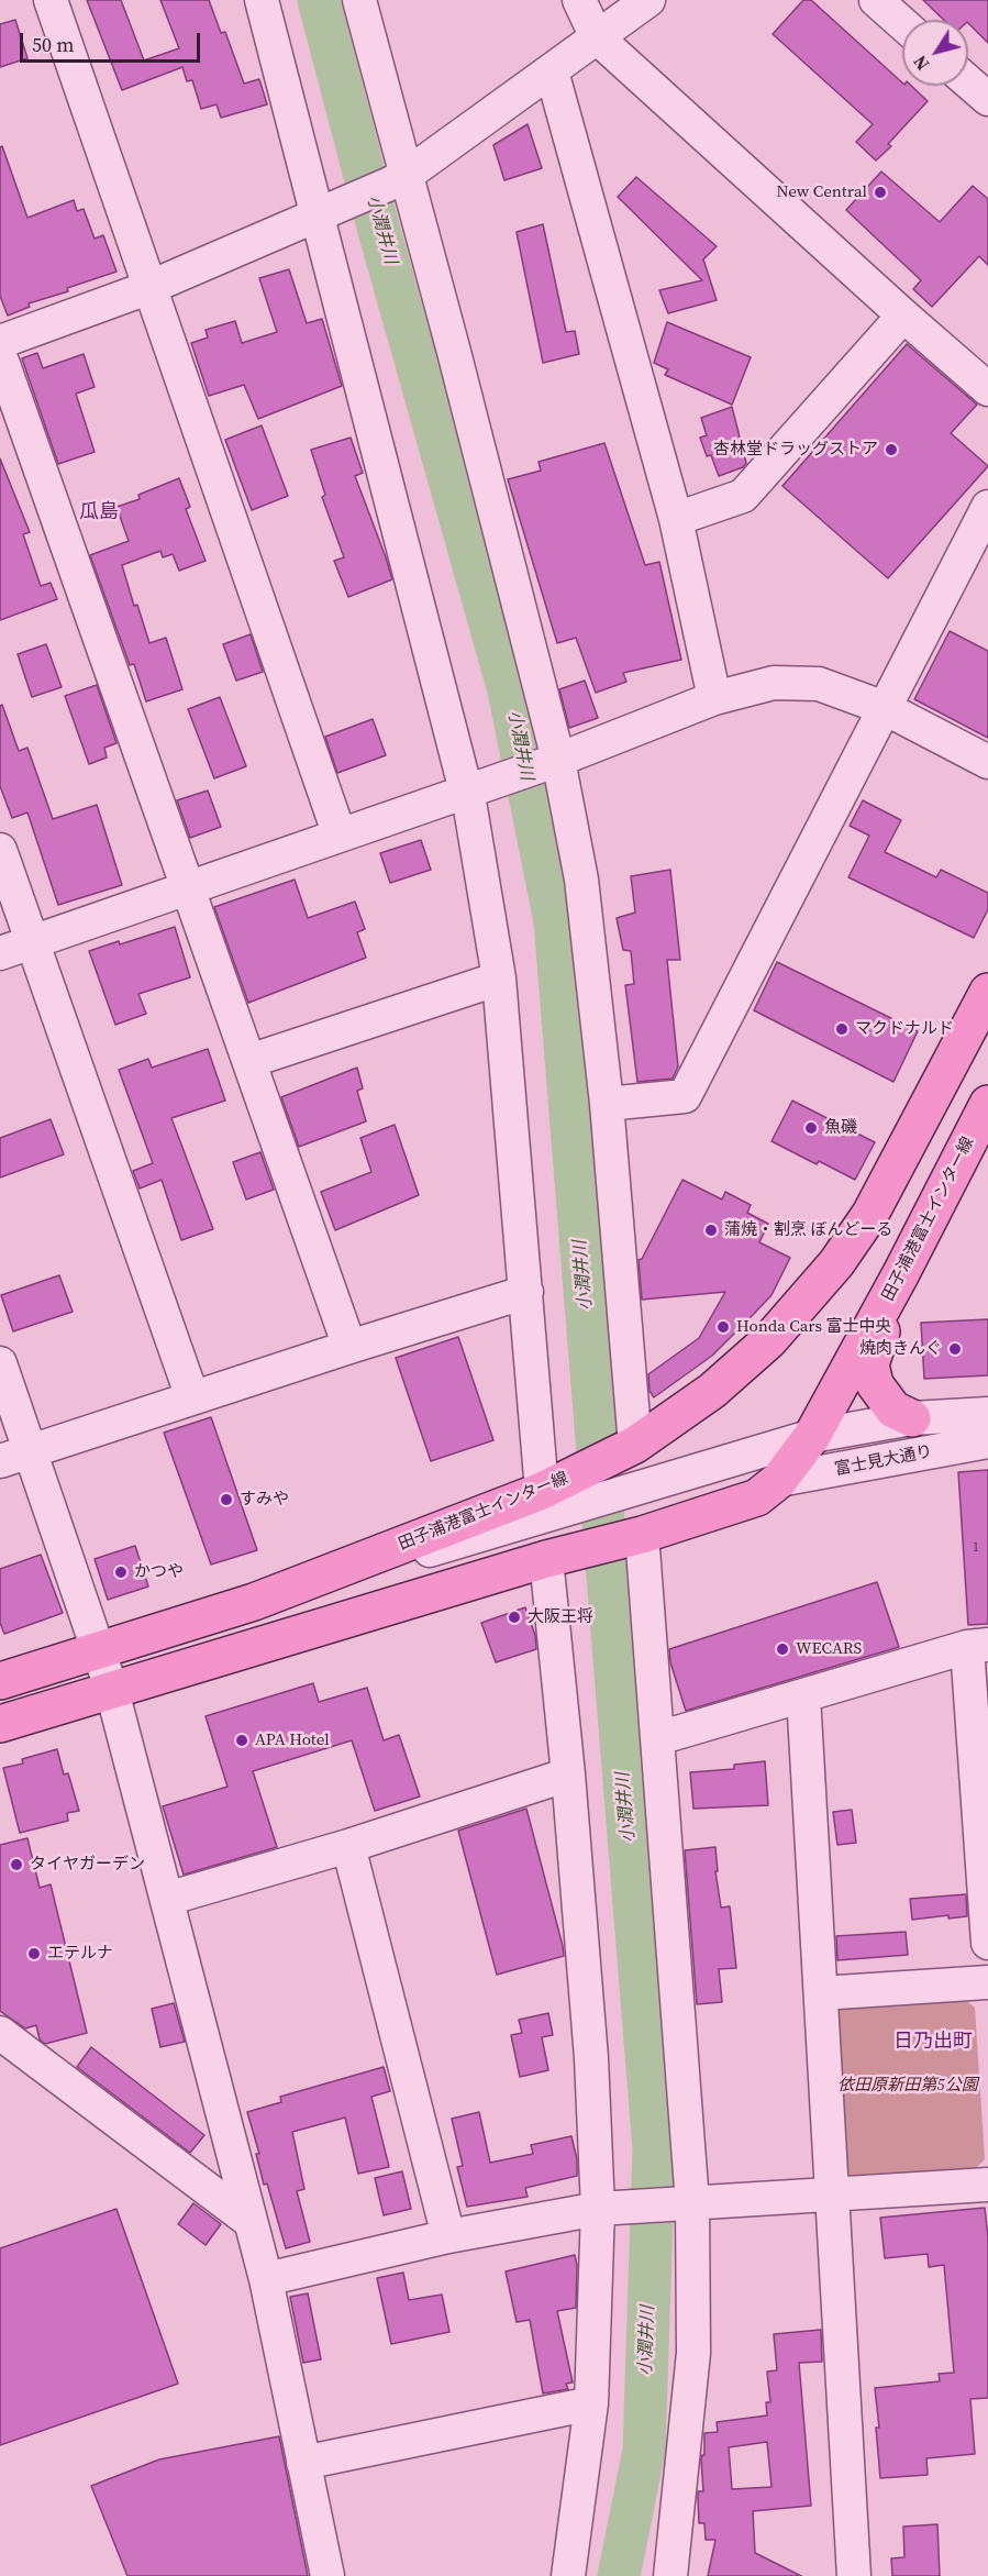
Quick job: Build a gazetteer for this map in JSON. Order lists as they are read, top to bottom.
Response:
{
  "streets": {
    "main road": ["田子浦港富士インター線"],
    "street": ["富士見大通り"]
  },
  "crossings": [
    ["田子浦港富士インター線", "富士見大通り"]
  ],
  "districts": ["瓜島", "日乃出町"],
  "water": ["小潤井川"],
  "parks": ["依田原新田第5公園"],
  "places": [
    "New Central",
    "杏林堂ドラッグストア",
    "マクドナルド",
    "魚磯",
    "蒲焼・割烹 ぼんどーる",
    "Honda Cars 富士中央",
    "焼肉きんぐ",
    "すみや",
    "かつや",
    "大阪王将",
    "WECARS",
    "APA Hotel",
    "タイヤガーデン",
    "エテルナ"
  ],
  "house_numbers": ["1"],
  "scale_bar": "50 m",
  "north": "bottom left"
}
